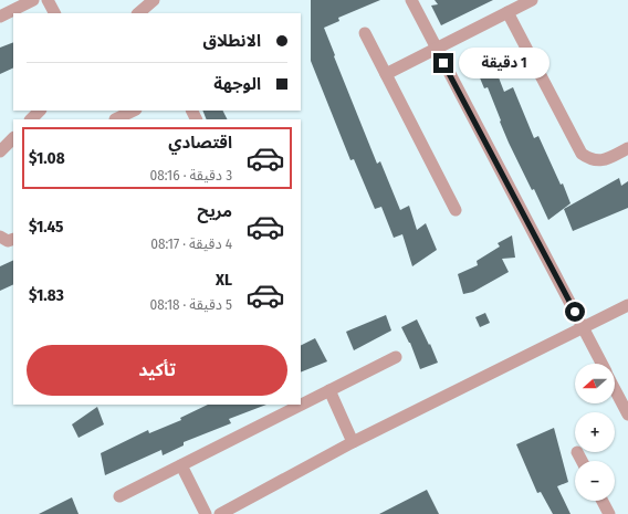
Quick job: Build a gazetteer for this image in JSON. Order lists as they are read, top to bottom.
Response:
{
  "north": "left",
  "page": {
    "banner": ["الانطلاق", "الوجهة"],
    "bubble": "1 دقيقة",
    "list": [
      {
        "name": "اقتصادي",
        "note": "3 دقيقة · 08:16",
        "value": "$1.08"
      },
      {
        "name": "مريح",
        "note": "4 دقيقة · 08:17",
        "value": "$1.45"
      },
      {
        "name": "XL",
        "note": "5 دقيقة · 08:18",
        "value": "$1.83"
      }
    ],
    "buttons": "تأكيد",
    "map_buttons": ["+", "−"]
  }
}
